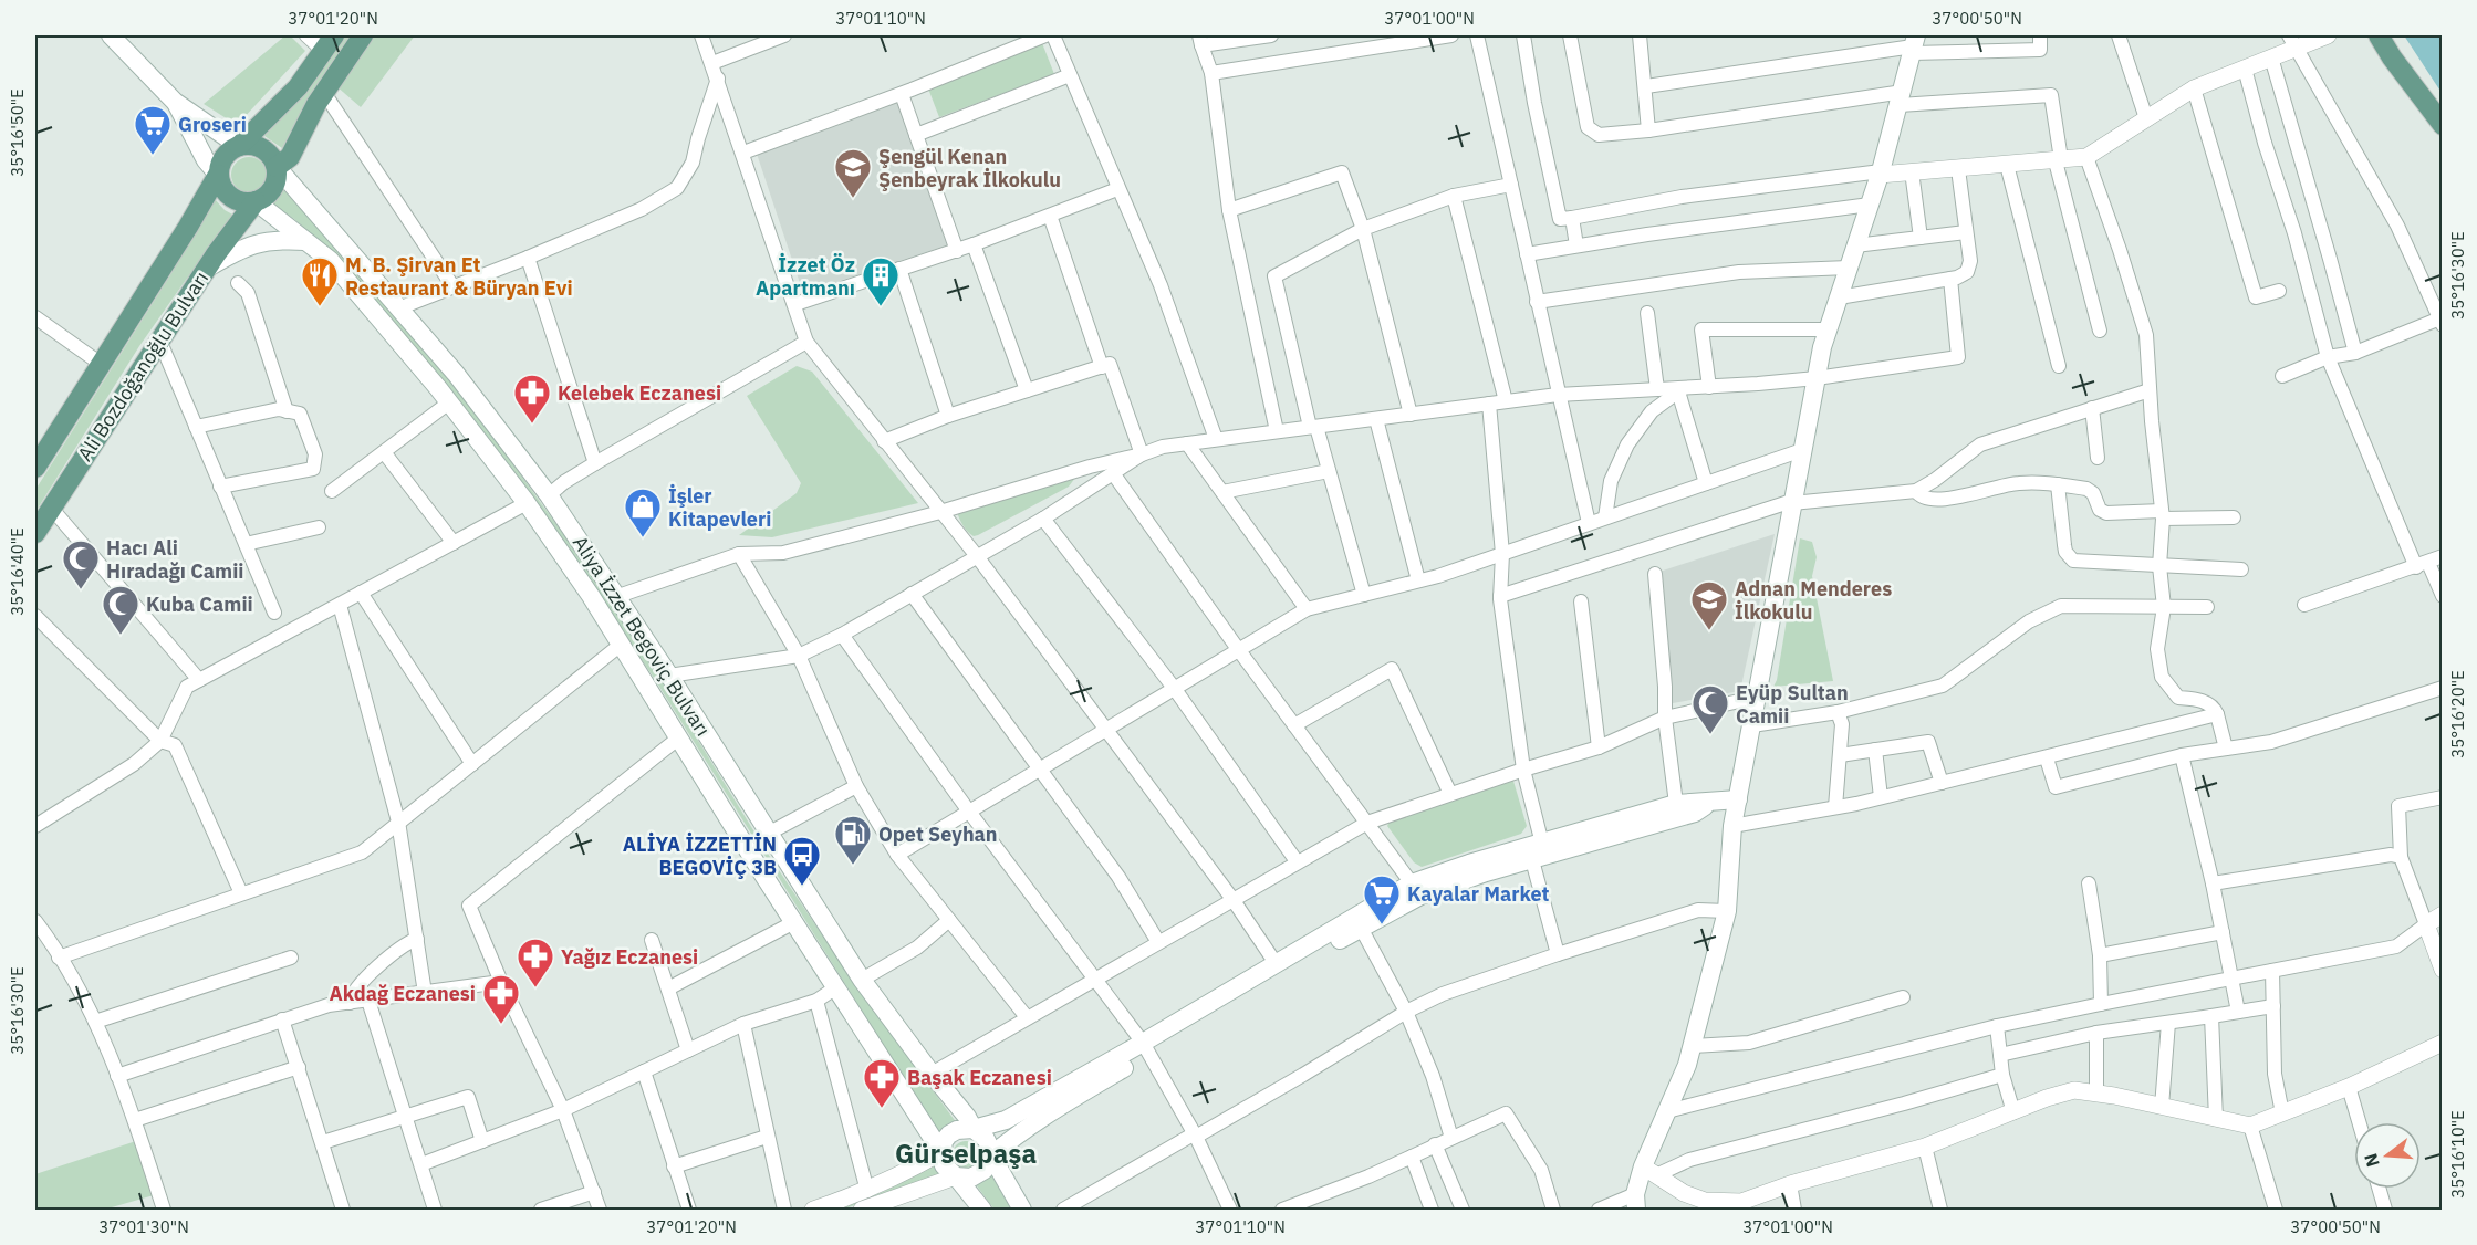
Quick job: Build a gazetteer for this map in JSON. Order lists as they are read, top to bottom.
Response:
{
  "streets": {
    "main road": ["Ali Bozdoğanoğlu Bulvarı", "Aliya İzzet Begoviç Bulvarı"]
  },
  "crossings": [
    ["Ali Bozdoğanoğlu Bulvarı", "Aliya İzzet Begoviç Bulvarı"]
  ],
  "districts": ["Gürselpaşa"],
  "places": {
    "supermarket": ["Groseri", "Kayalar Market"],
    "school or university": ["Şengül Kenan Şenbeyrak İlkokulu", "Adnan Menderes İlkokulu"],
    "restaurant": ["M. B. Şirvan Et Restaurant & Büryan Evi"],
    "building": ["İzzet Öz Apartmanı"],
    "pharmacy": [
      "Kelebek Eczanesi",
      "Yağız Eczanesi",
      "Akdağ Eczanesi",
      "Başak Eczanesi"
    ],
    "shop": ["İşler Kitapevleri"],
    "mosque": ["Hacı Ali Hıradağı Camii", "Kuba Camii", "Eyüp Sultan Camii"],
    "fuel station": ["Opet Seyhan"],
    "bus stop": ["ALİYA İZZETTİN BEGOVİÇ 3B"]
  },
  "north": "left",
  "coordinates": [
    "37°01'20\"N",
    "37°01'10\"N",
    "37°01'00\"N",
    "37°00'50\"N",
    "35°16'50\"E",
    "35°16'30\"E",
    "35°16'40\"E",
    "35°16'20\"E",
    "35°16'10\"E",
    "37°01'30\"N"
  ]
}
